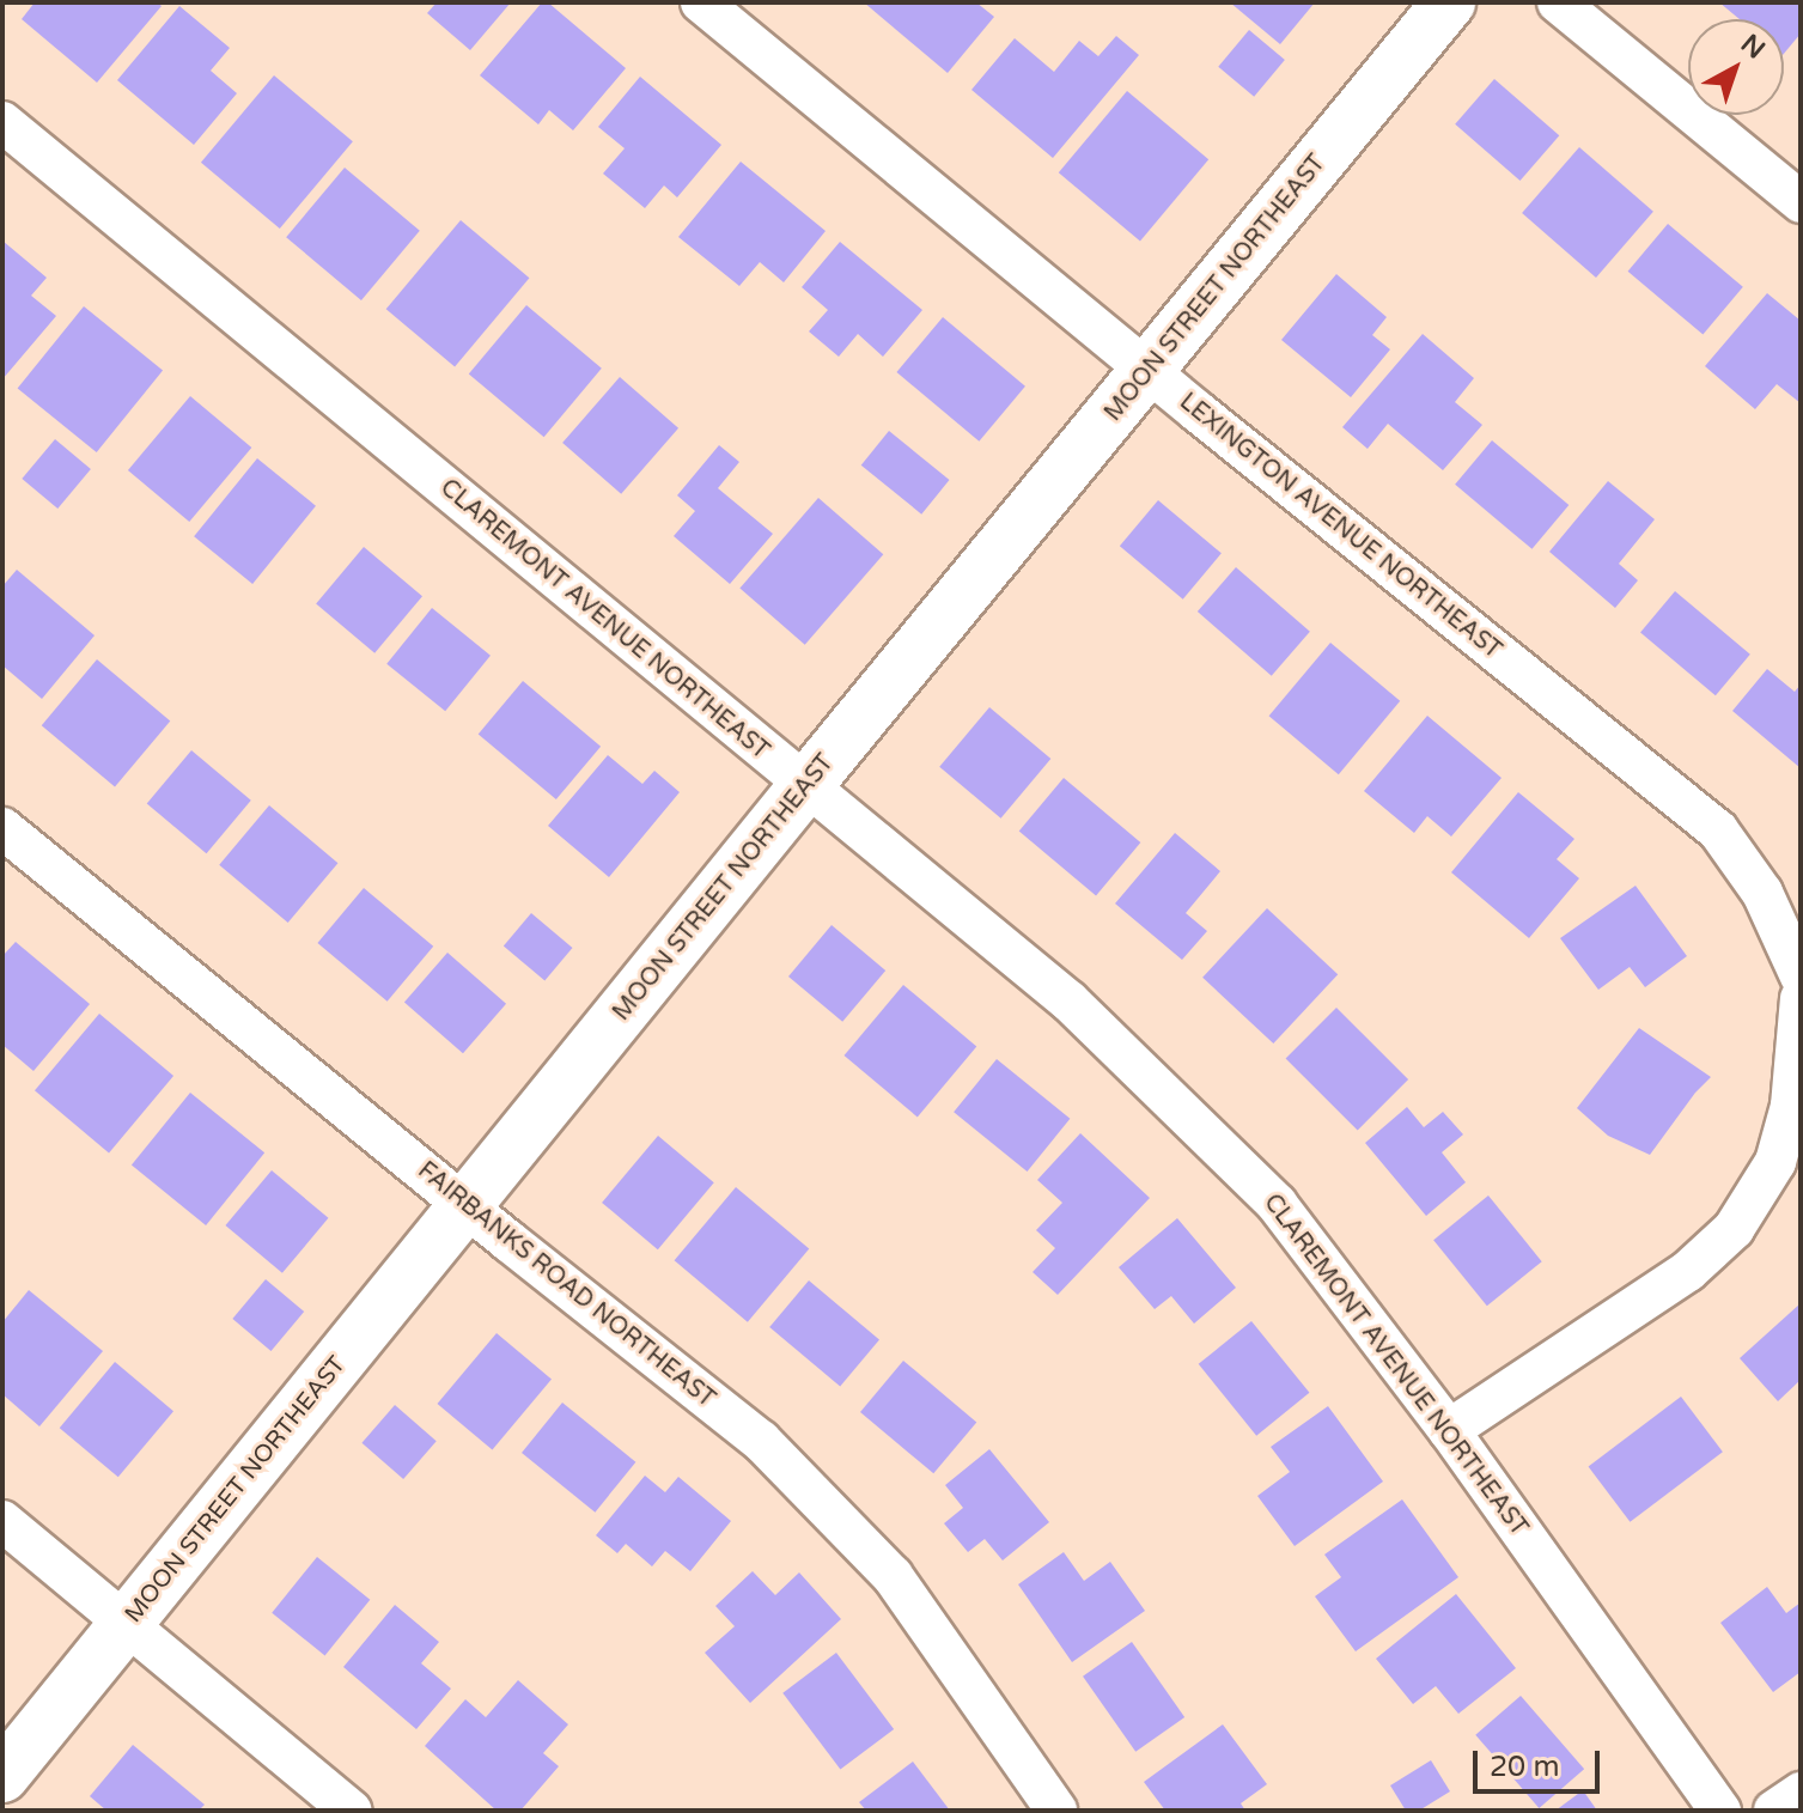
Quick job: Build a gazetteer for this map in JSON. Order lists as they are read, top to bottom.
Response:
{
  "streets": {
    "street": [
      "MOON STREET NORTHEAST",
      "LEXINGTON AVENUE NORTHEAST",
      "CLAREMONT AVENUE NORTHEAST",
      "FAIRBANKS ROAD NORTHEAST"
    ]
  },
  "crossings": [
    ["MOON STREET NORTHEAST", "LEXINGTON AVENUE NORTHEAST"],
    ["MOON STREET NORTHEAST", "CLAREMONT AVENUE NORTHEAST"],
    ["MOON STREET NORTHEAST", "FAIRBANKS ROAD NORTHEAST"]
  ],
  "scale_bar": "20 m",
  "north": "top right"
}
